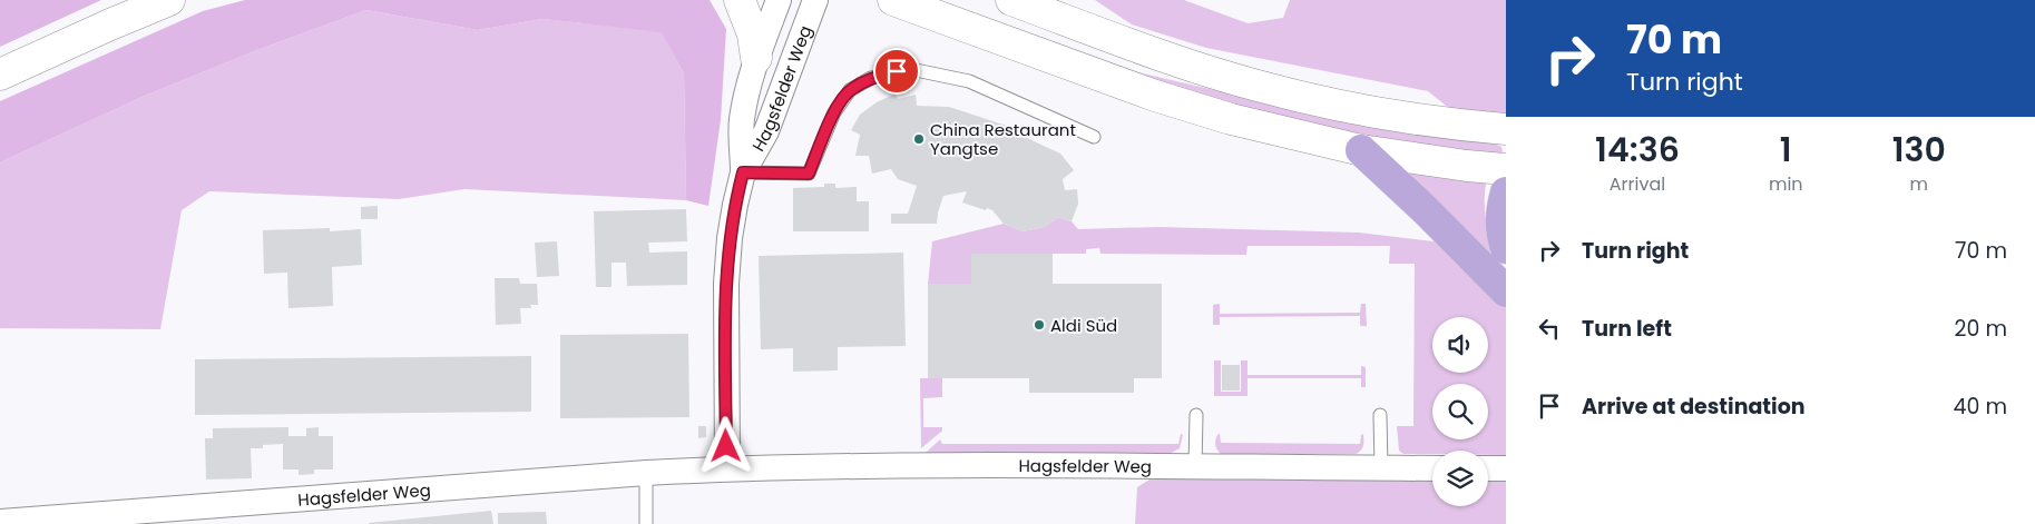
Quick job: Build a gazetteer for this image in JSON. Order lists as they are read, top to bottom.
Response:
{
  "streets": {
    "street": ["Hagsfelder Weg"]
  },
  "places": ["China Restaurant Yangtse", "Aldi Süd"],
  "page": {
    "turn": ["70 m", "Turn right"],
    "eta": [
      "14:36",
      "Arrival",
      "1",
      "min",
      "130",
      "m"
    ],
    "list": [
      {
        "name": "Turn right",
        "value": "70 m"
      },
      {
        "name": "Turn left",
        "value": "20 m"
      },
      {
        "name": "Arrive at destination",
        "value": "40 m"
      }
    ]
  }
}
